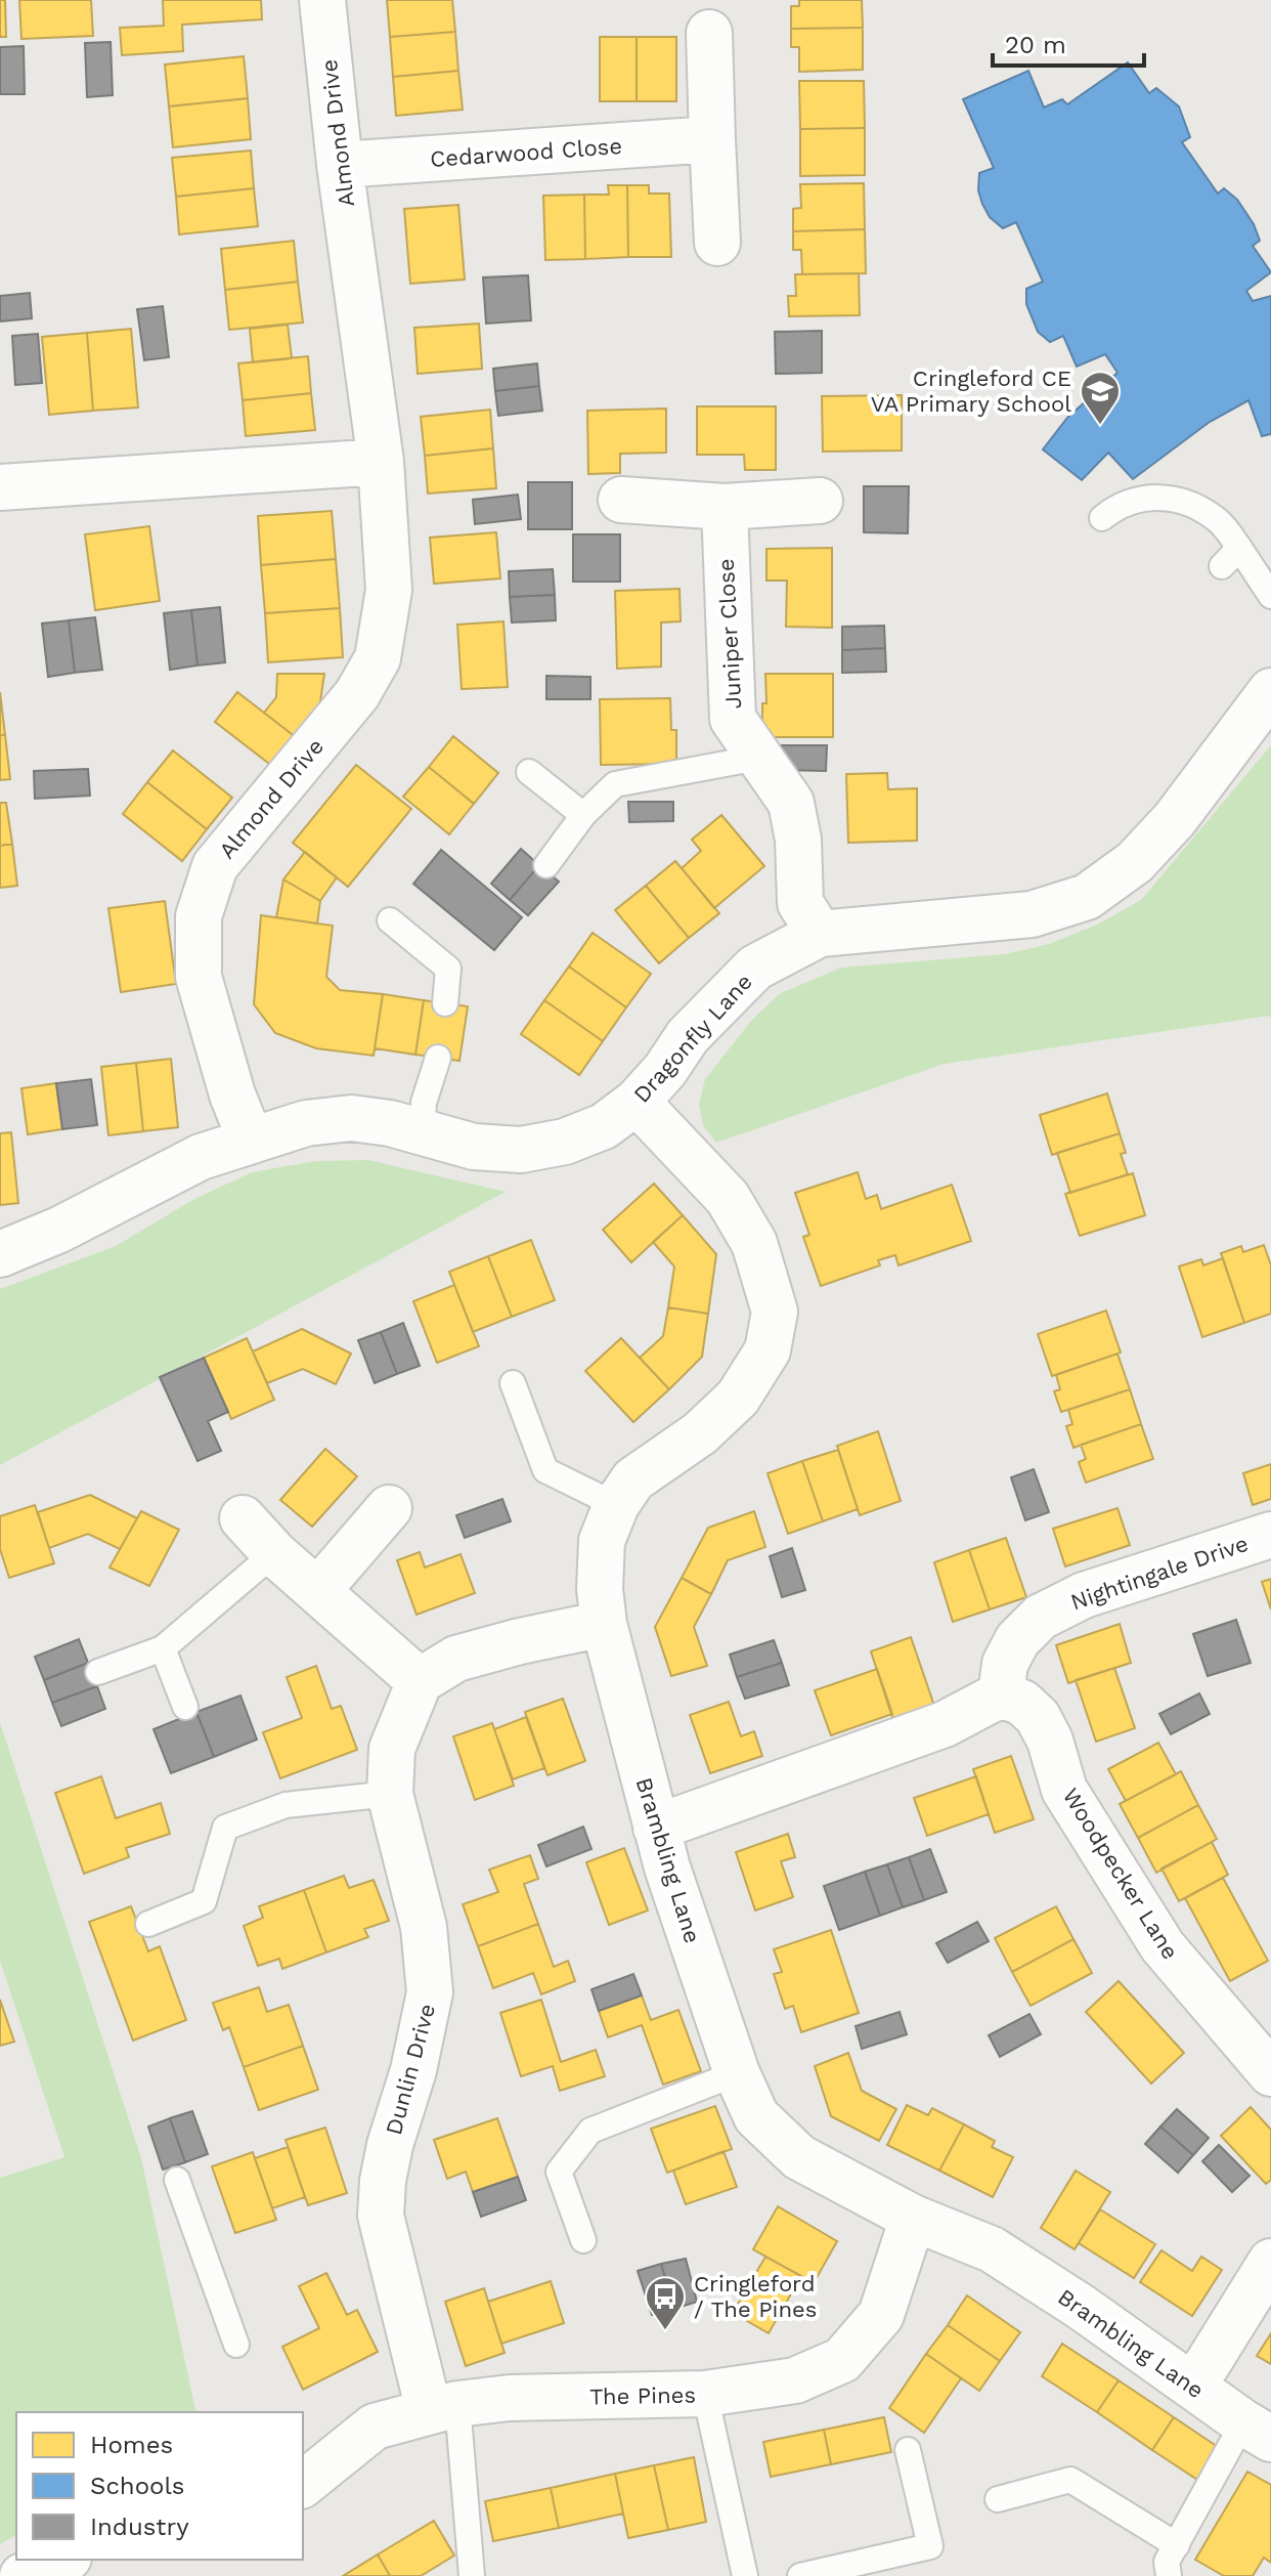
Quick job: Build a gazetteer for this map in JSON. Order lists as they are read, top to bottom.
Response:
{
  "streets": {
    "street": [
      "Almond Drive",
      "Cedarwood Close",
      "Juniper Close",
      "Dragonfly Lane",
      "Nightingale Drive",
      "Brambling Lane",
      "Woodpecker Lane",
      "Dunlin Drive",
      "The Pines"
    ]
  },
  "crossings": [
    ["Almond Drive", "Cedarwood Close"],
    ["Almond Drive", "Dragonfly Lane"],
    ["Juniper Close", "Dragonfly Lane"],
    ["Dragonfly Lane", "Brambling Lane"],
    ["Nightingale Drive", "Woodpecker Lane"],
    ["Brambling Lane", "The Pines"],
    ["Dunlin Drive", "The Pines"]
  ],
  "places": {
    "school or university": ["Cringleford CE VA Primary School"],
    "bus stop": ["Cringleford / The Pines"]
  },
  "legend": ["Homes", "Schools", "Industry"],
  "scale_bar": "20 m"
}
